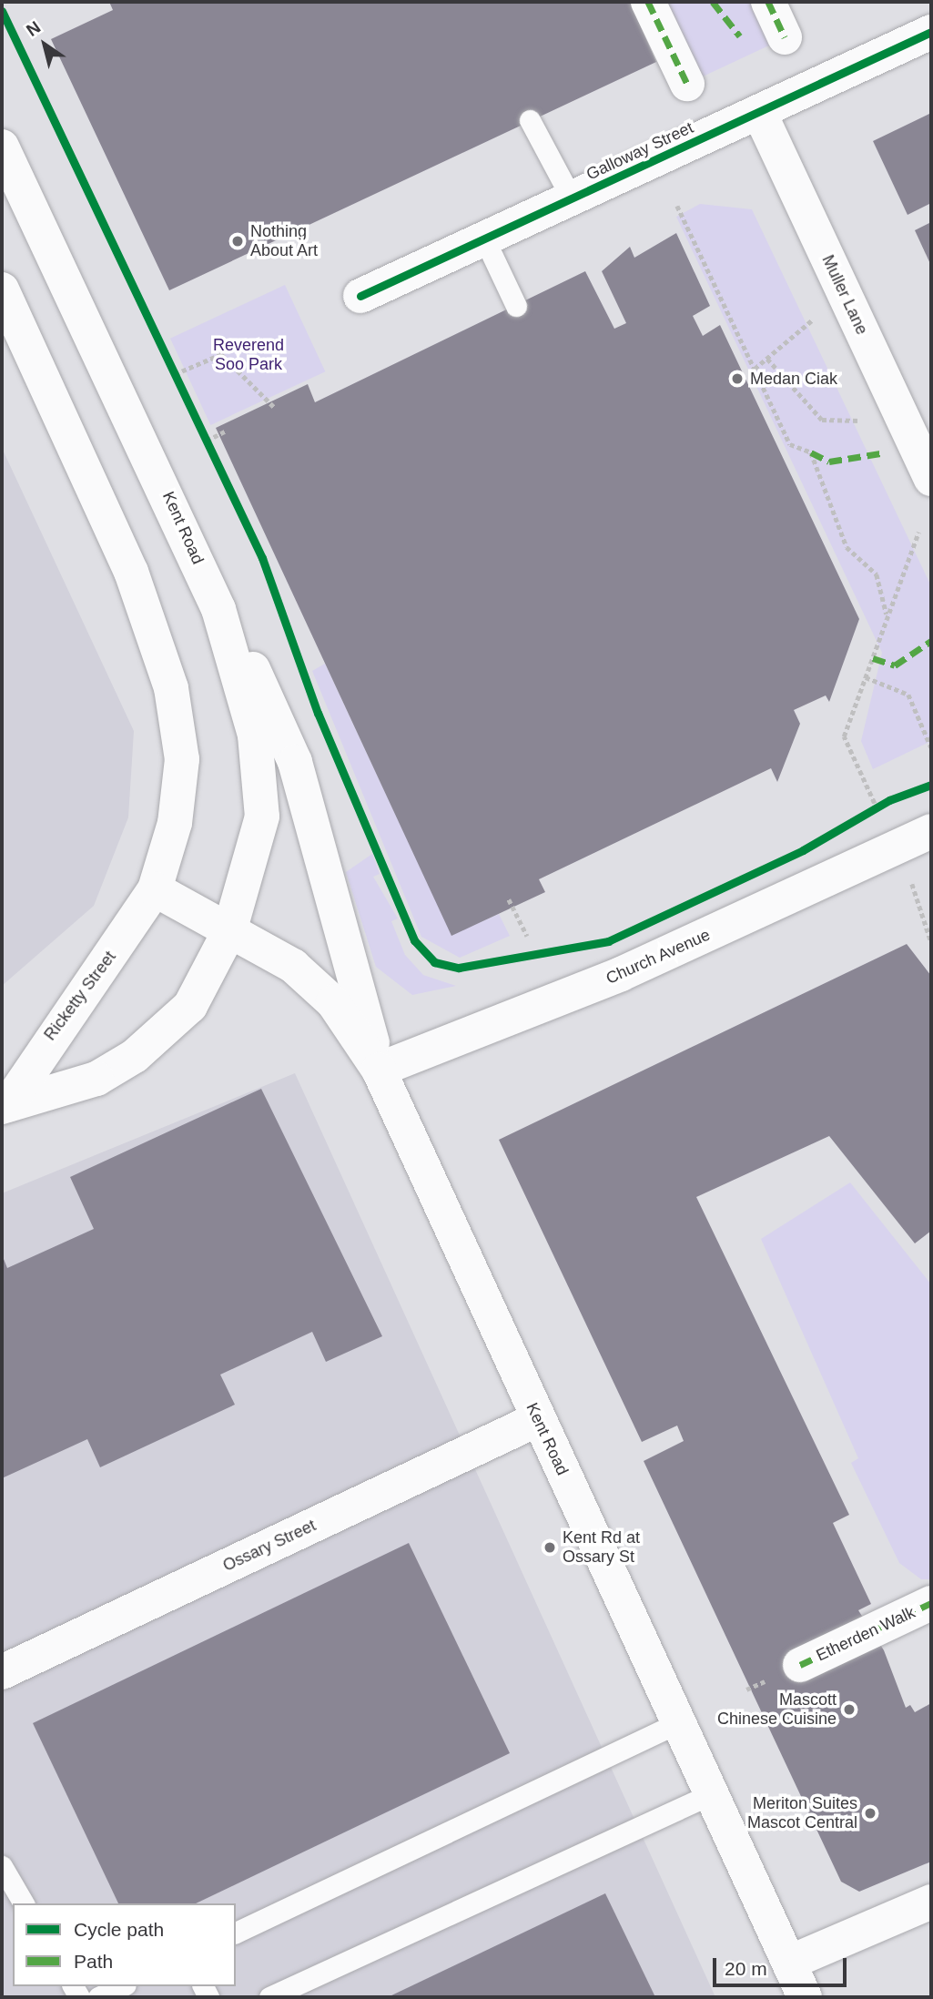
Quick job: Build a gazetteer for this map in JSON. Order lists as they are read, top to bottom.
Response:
{
  "streets": {
    "main road": [
      "Galloway Street",
      "Muller Lane",
      "Kent Road",
      "Church Avenue",
      "Ricketty Street",
      "Ossary Street",
      "Etherden Walk"
    ]
  },
  "crossings": [
    ["Galloway Street", "Muller Lane"],
    ["Kent Road", "Church Avenue"],
    ["Kent Road", "Ricketty Street"],
    ["Kent Road", "Ossary Street"]
  ],
  "parks": ["Reverend Soo Park"],
  "places": [
    "Nothing About Art",
    "Medan Ciak",
    "Kent Rd at Ossary St",
    "Mascott Chinese Cuisine",
    "Meriton Suites Mascot Central"
  ],
  "legend": ["Cycle path", "Path"],
  "scale_bar": "20 m",
  "north": "top left"
}
